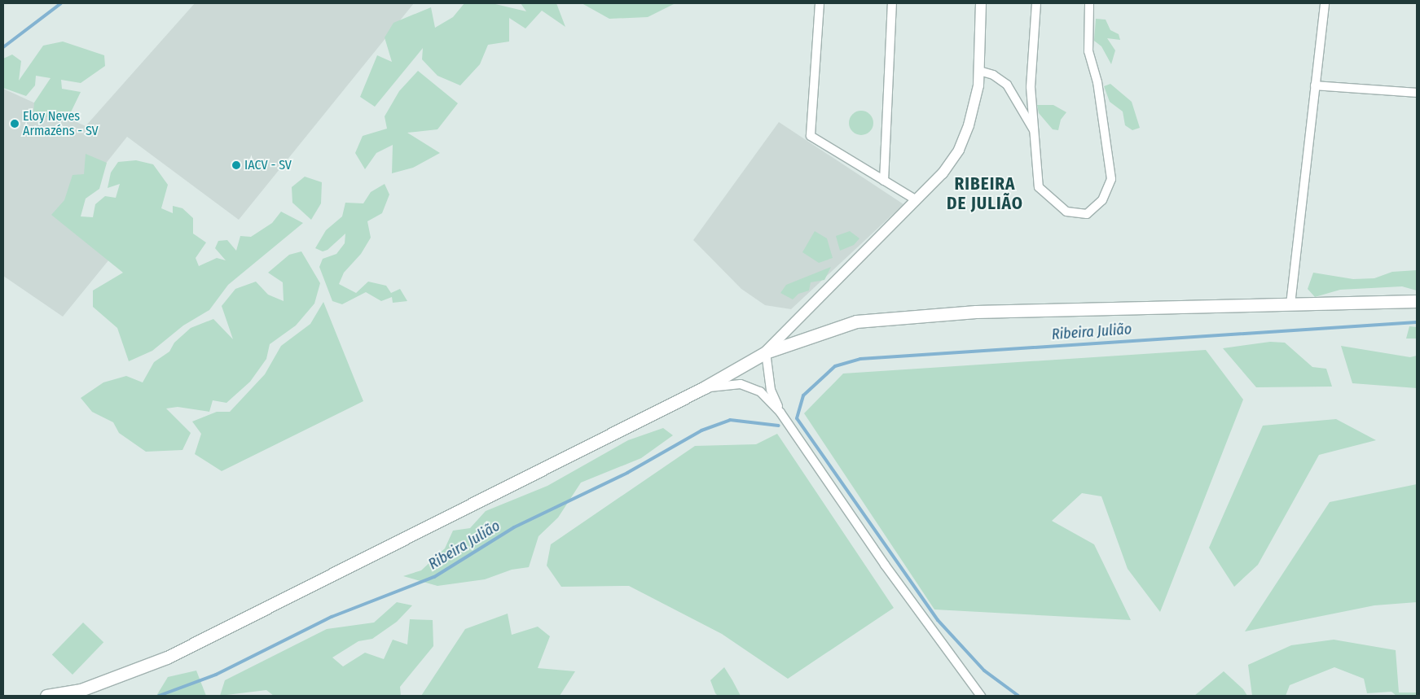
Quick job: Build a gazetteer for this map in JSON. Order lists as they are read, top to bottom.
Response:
{
  "districts": ["RIBEIRA DE JULIÃO"],
  "water": ["Ribeira Julião"],
  "places": ["Eloy Neves Armazéns - SV", "IACV - SV"]
}
